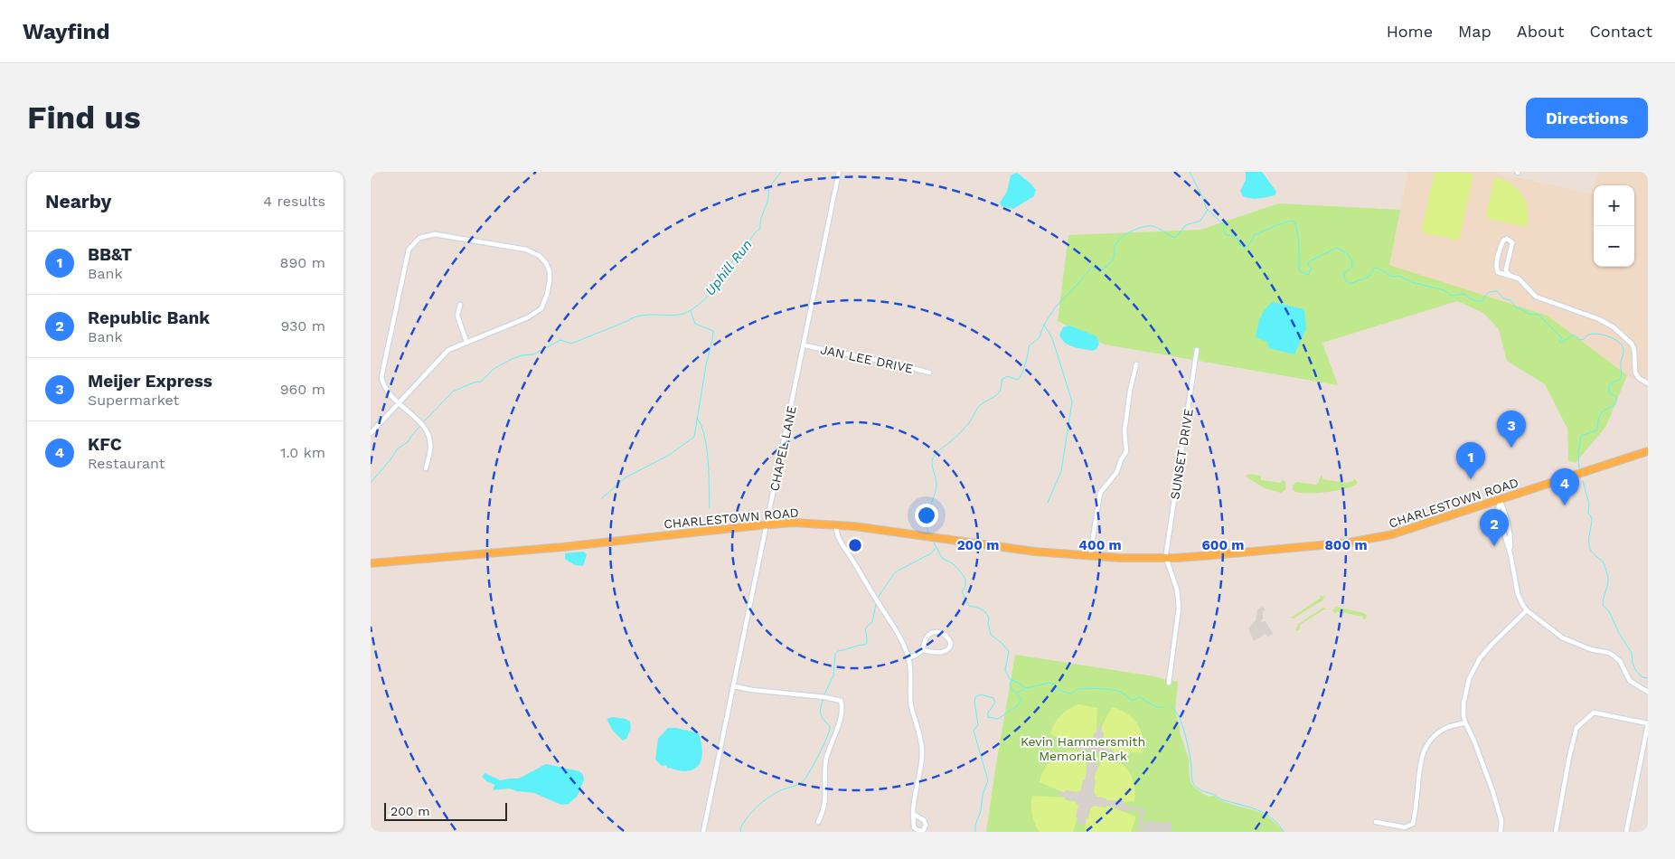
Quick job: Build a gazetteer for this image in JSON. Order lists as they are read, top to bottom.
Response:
{
  "streets": {
    "main road": ["CHARLESTOWN ROAD"],
    "street": ["JAN LEE DRIVE", "CHAPEL LANE", "SUNSET DRIVE"]
  },
  "crossings": [
    ["JAN LEE DRIVE", "CHAPEL LANE"],
    ["CHAPEL LANE", "CHARLESTOWN ROAD"],
    ["SUNSET DRIVE", "CHARLESTOWN ROAD"]
  ],
  "water": ["Uphill Run"],
  "parks": ["Kevin Hammersmith Memorial Park"],
  "scale_bar": "200 m",
  "page": {
    "header": "Wayfind",
    "nav": [
      "Home",
      "Map",
      "About",
      "Contact"
    ],
    "buttons": "Directions",
    "title": "Find us",
    "heading": ["Nearby", "4 results"],
    "map_buttons": ["+", "−"],
    "list": [
      {
        "mark": "1",
        "name": "BB&T",
        "note": "Bank",
        "value": "890 m"
      },
      {
        "mark": "2",
        "name": "Republic Bank",
        "note": "Bank",
        "value": "930 m"
      },
      {
        "mark": "3",
        "name": "Meijer Express",
        "note": "Supermarket",
        "value": "960 m"
      },
      {
        "mark": "4",
        "name": "KFC",
        "note": "Restaurant",
        "value": "1.0 km"
      }
    ],
    "pins": [
      "3",
      "1",
      "4",
      "2"
    ],
    "scale": "200 m"
  },
  "rings": [
    "200 m",
    "400 m",
    "600 m",
    "800 m"
  ]
}
